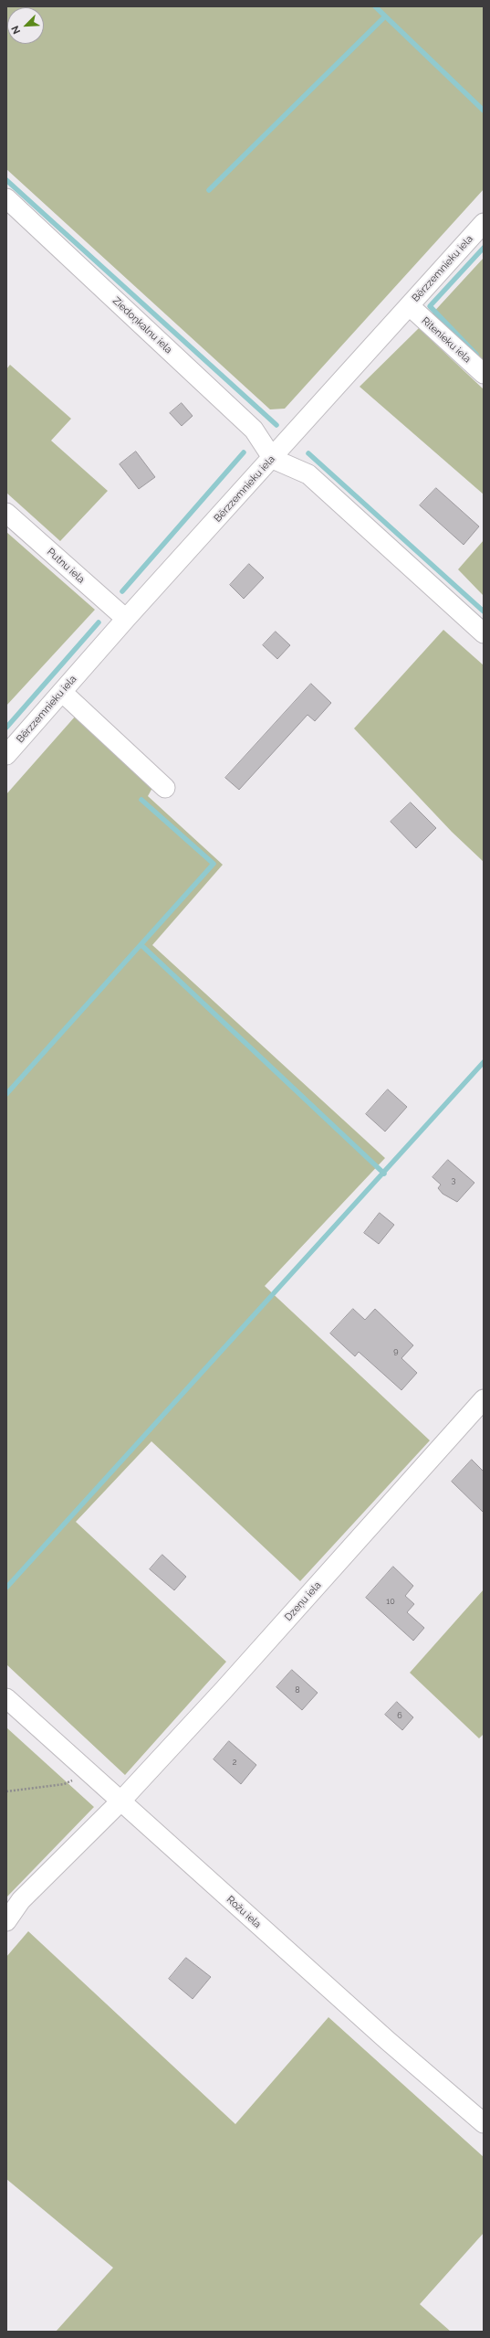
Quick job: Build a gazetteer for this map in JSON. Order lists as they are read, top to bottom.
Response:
{
  "streets": {
    "street": [
      "Bērzzemnieku iela",
      "Ziedoņkalnu iela",
      "Ritenieku iela",
      "Putnu iela",
      "Dzeņu iela",
      "Rožu iela"
    ]
  },
  "crossings": [
    ["Bērzzemnieku iela", "Ziedoņkalnu iela"],
    ["Bērzzemnieku iela", "Ritenieku iela"],
    ["Bērzzemnieku iela", "Putnu iela"],
    ["Dzeņu iela", "Rožu iela"]
  ],
  "house_numbers": [
    "3",
    "9",
    "10",
    "8",
    "6",
    "2"
  ],
  "north": "bottom left"
}
